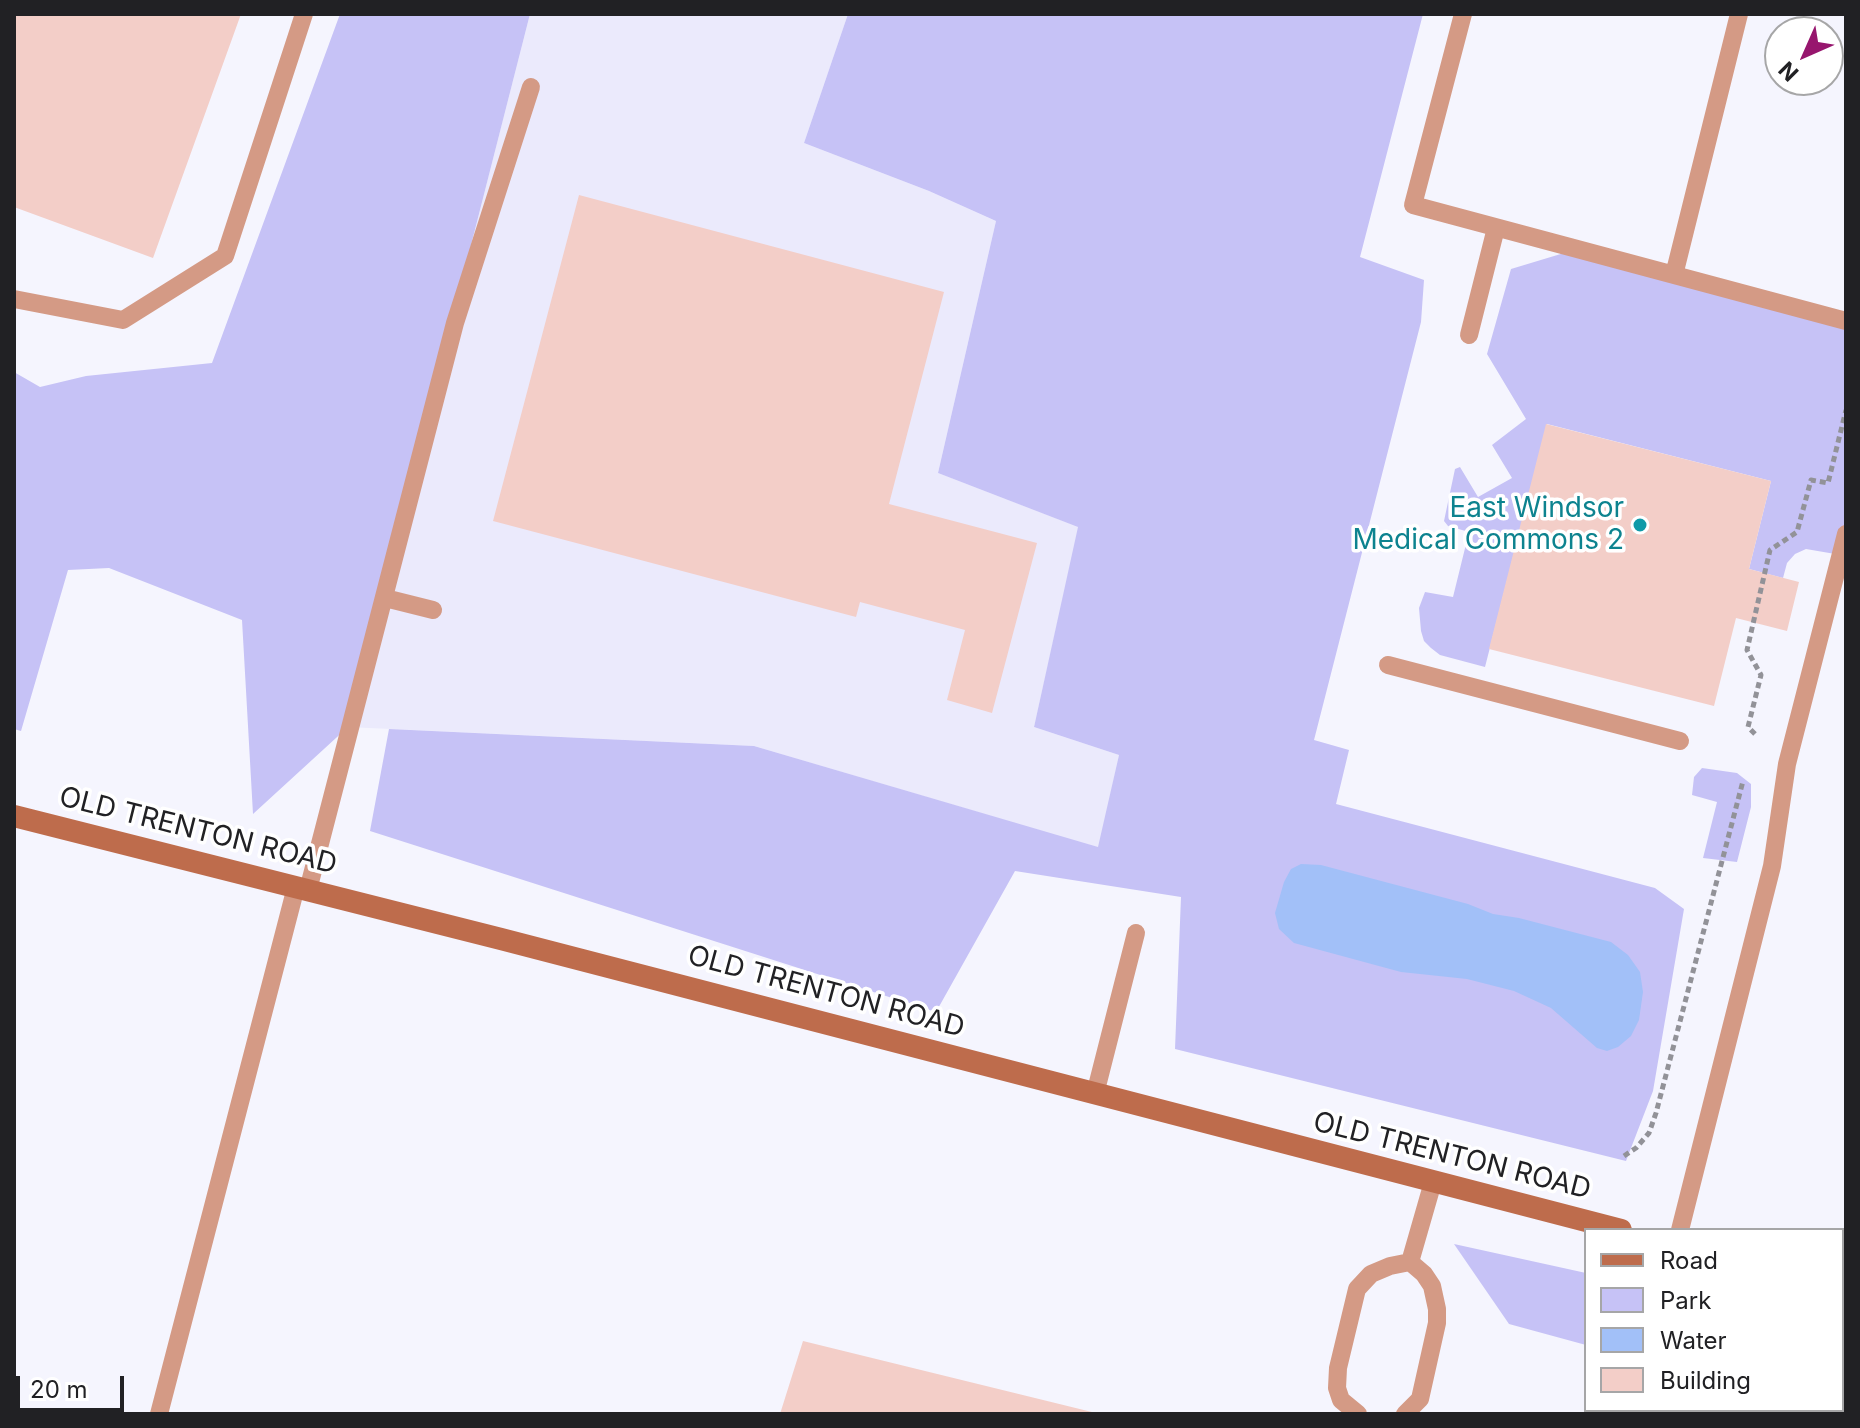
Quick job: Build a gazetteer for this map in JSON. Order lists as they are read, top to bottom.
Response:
{
  "streets": {
    "main road": ["OLD TRENTON ROAD"]
  },
  "places": ["East Windsor Medical Commons 2"],
  "legend": [
    "Road",
    "Park",
    "Water",
    "Building"
  ],
  "scale_bar": "20 m",
  "north": "bottom left"
}
